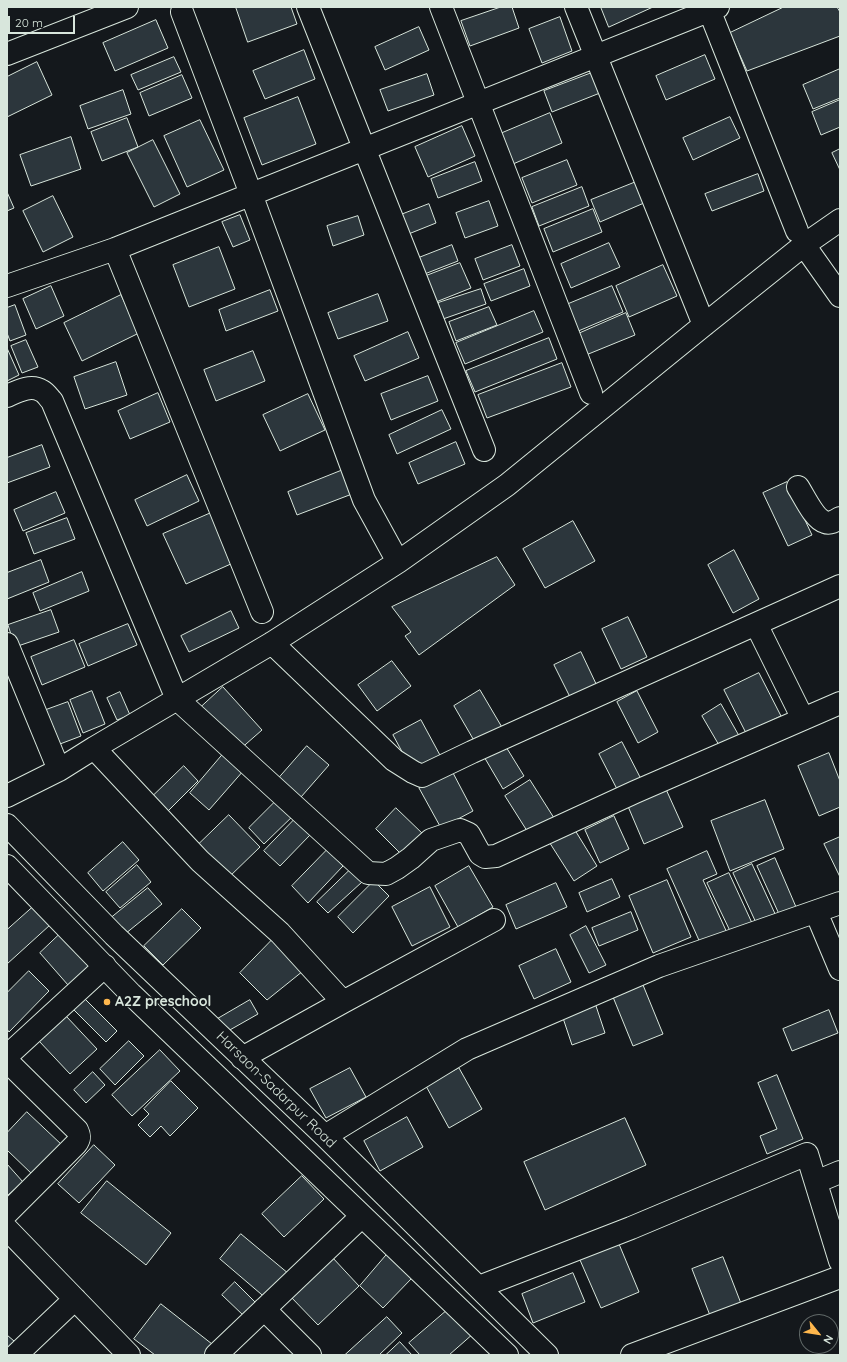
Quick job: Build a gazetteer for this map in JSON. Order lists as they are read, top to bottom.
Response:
{
  "streets": {
    "street": ["Harsaon-Sadarpur Road"]
  },
  "places": ["A2Z preschool"],
  "scale_bar": "20 m",
  "north": "bottom right"
}
